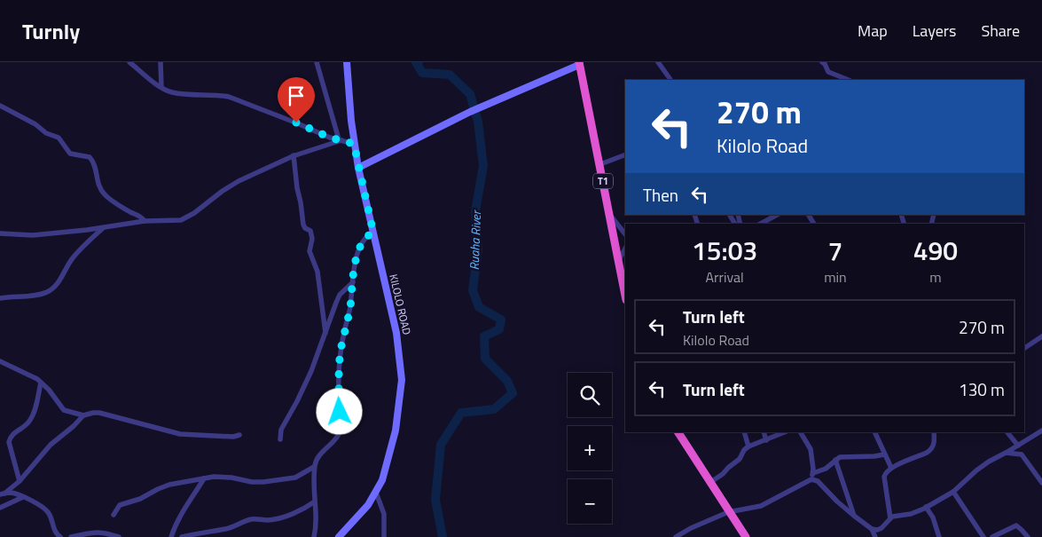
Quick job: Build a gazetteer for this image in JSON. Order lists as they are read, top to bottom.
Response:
{
  "streets": {
    "highway": ["T1"],
    "main road": ["KILOLO ROAD"]
  },
  "water": ["Ruaha River"],
  "page": {
    "header": "Turnly",
    "nav": ["Map", "Layers", "Share"],
    "turn": ["270 m", "Kilolo Road"],
    "then": "Then",
    "eta": [
      "15:03",
      "Arrival",
      "7",
      "min",
      "490",
      "m"
    ],
    "list": [
      {
        "name": "Turn left",
        "note": "Kilolo Road",
        "value": "270 m"
      },
      {
        "name": "Turn left",
        "value": "130 m"
      }
    ],
    "map_buttons": ["+", "−"]
  }
}
